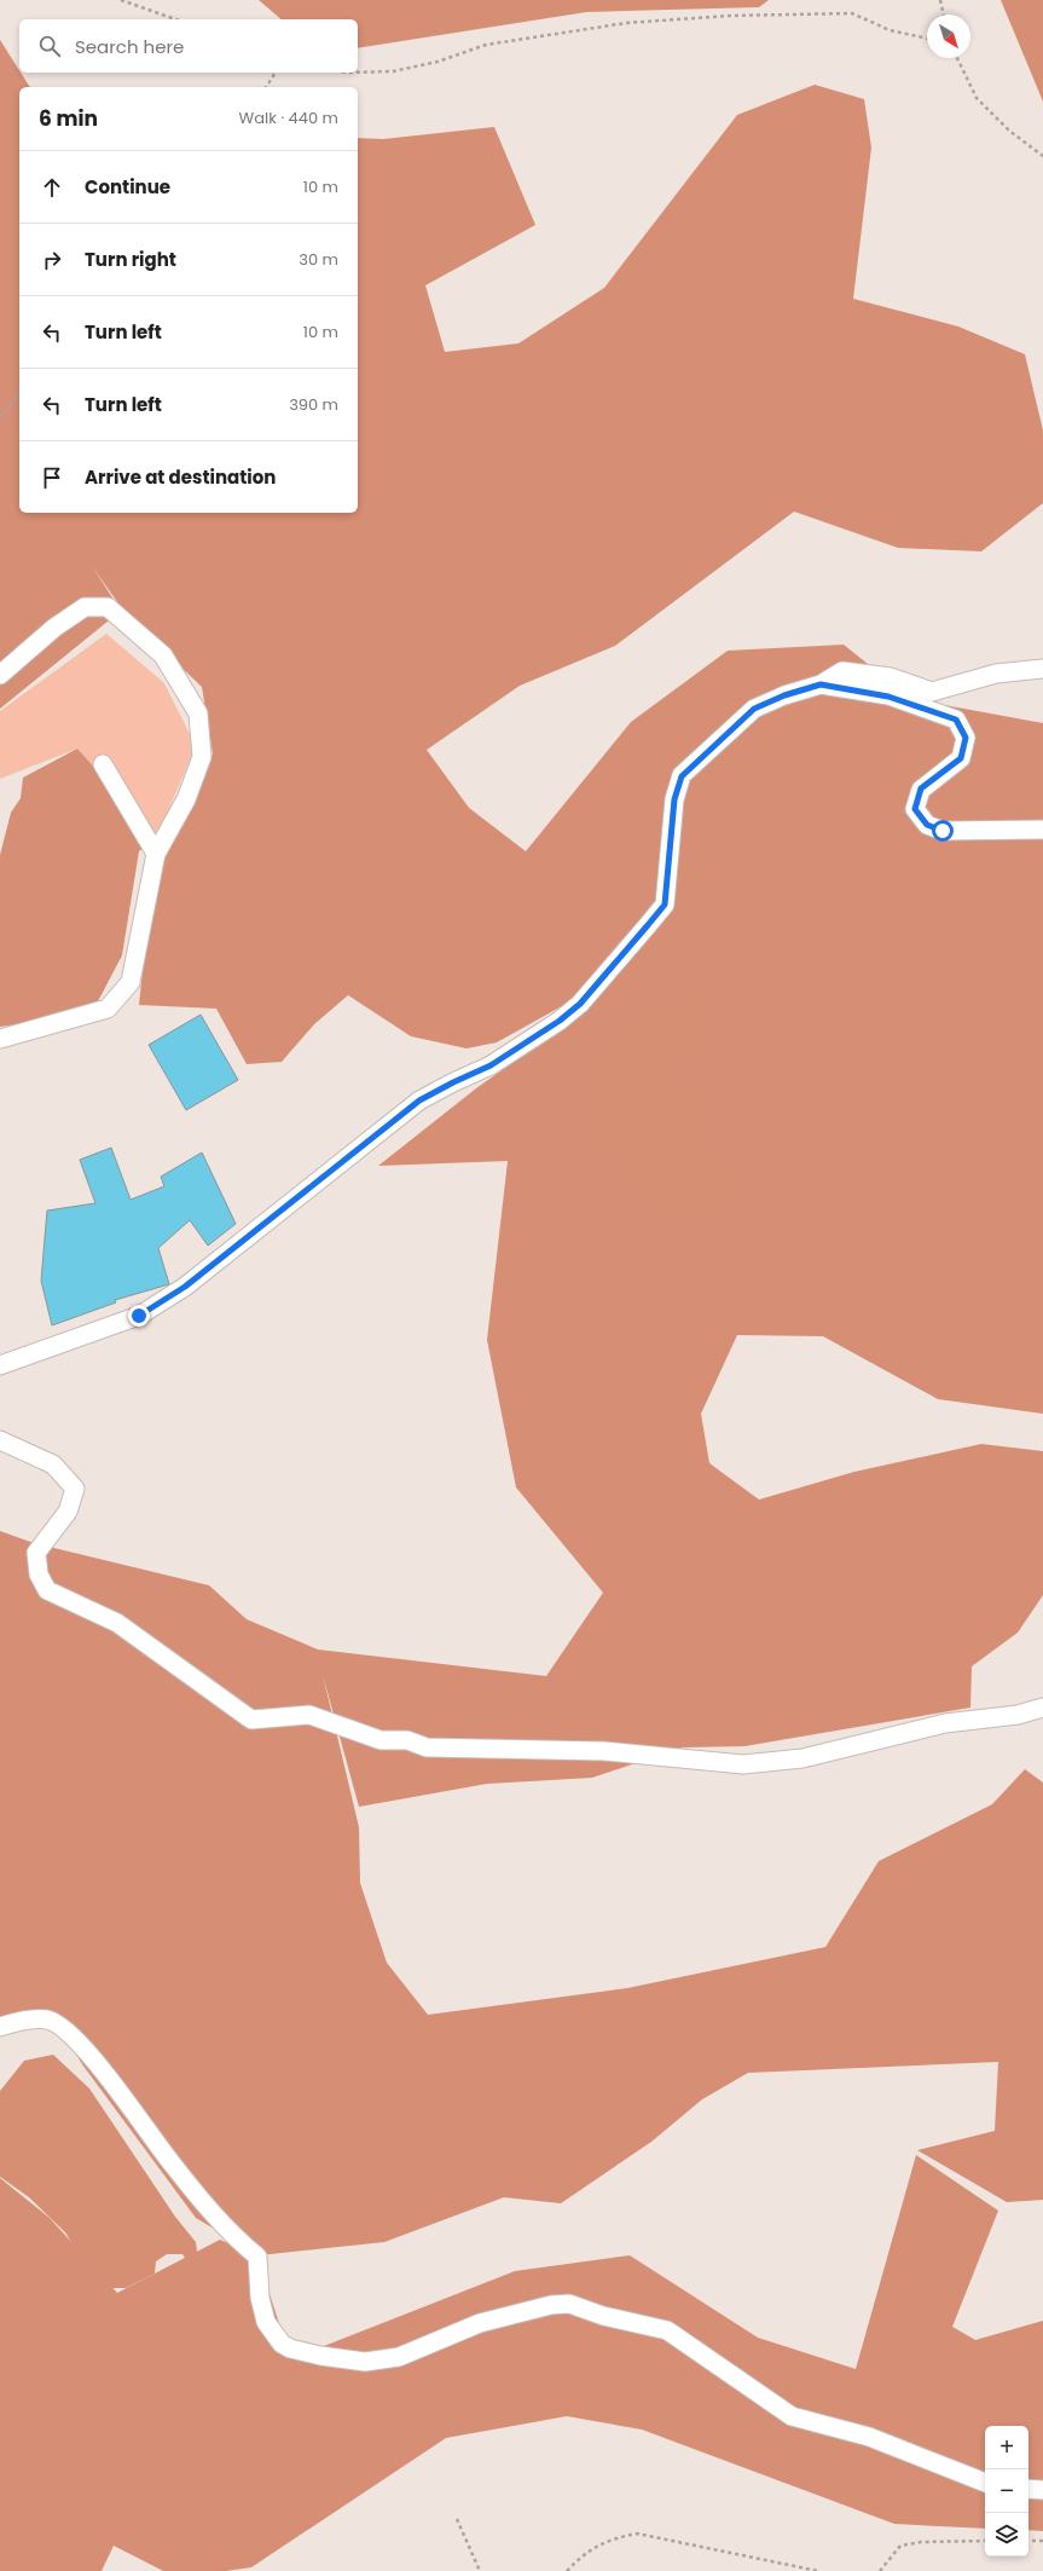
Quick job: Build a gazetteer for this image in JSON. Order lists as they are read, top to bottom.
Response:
{
  "north": "bottom right",
  "page": {
    "search": "Search here",
    "heading": ["6 min", "Walk · 440 m"],
    "list": [
      ["Continue", "10 m"],
      ["Turn right", "30 m"],
      ["Turn left", "10 m"],
      ["Turn left", "390 m"],
      "Arrive at destination"
    ],
    "map_buttons": ["+", "−"]
  }
}
